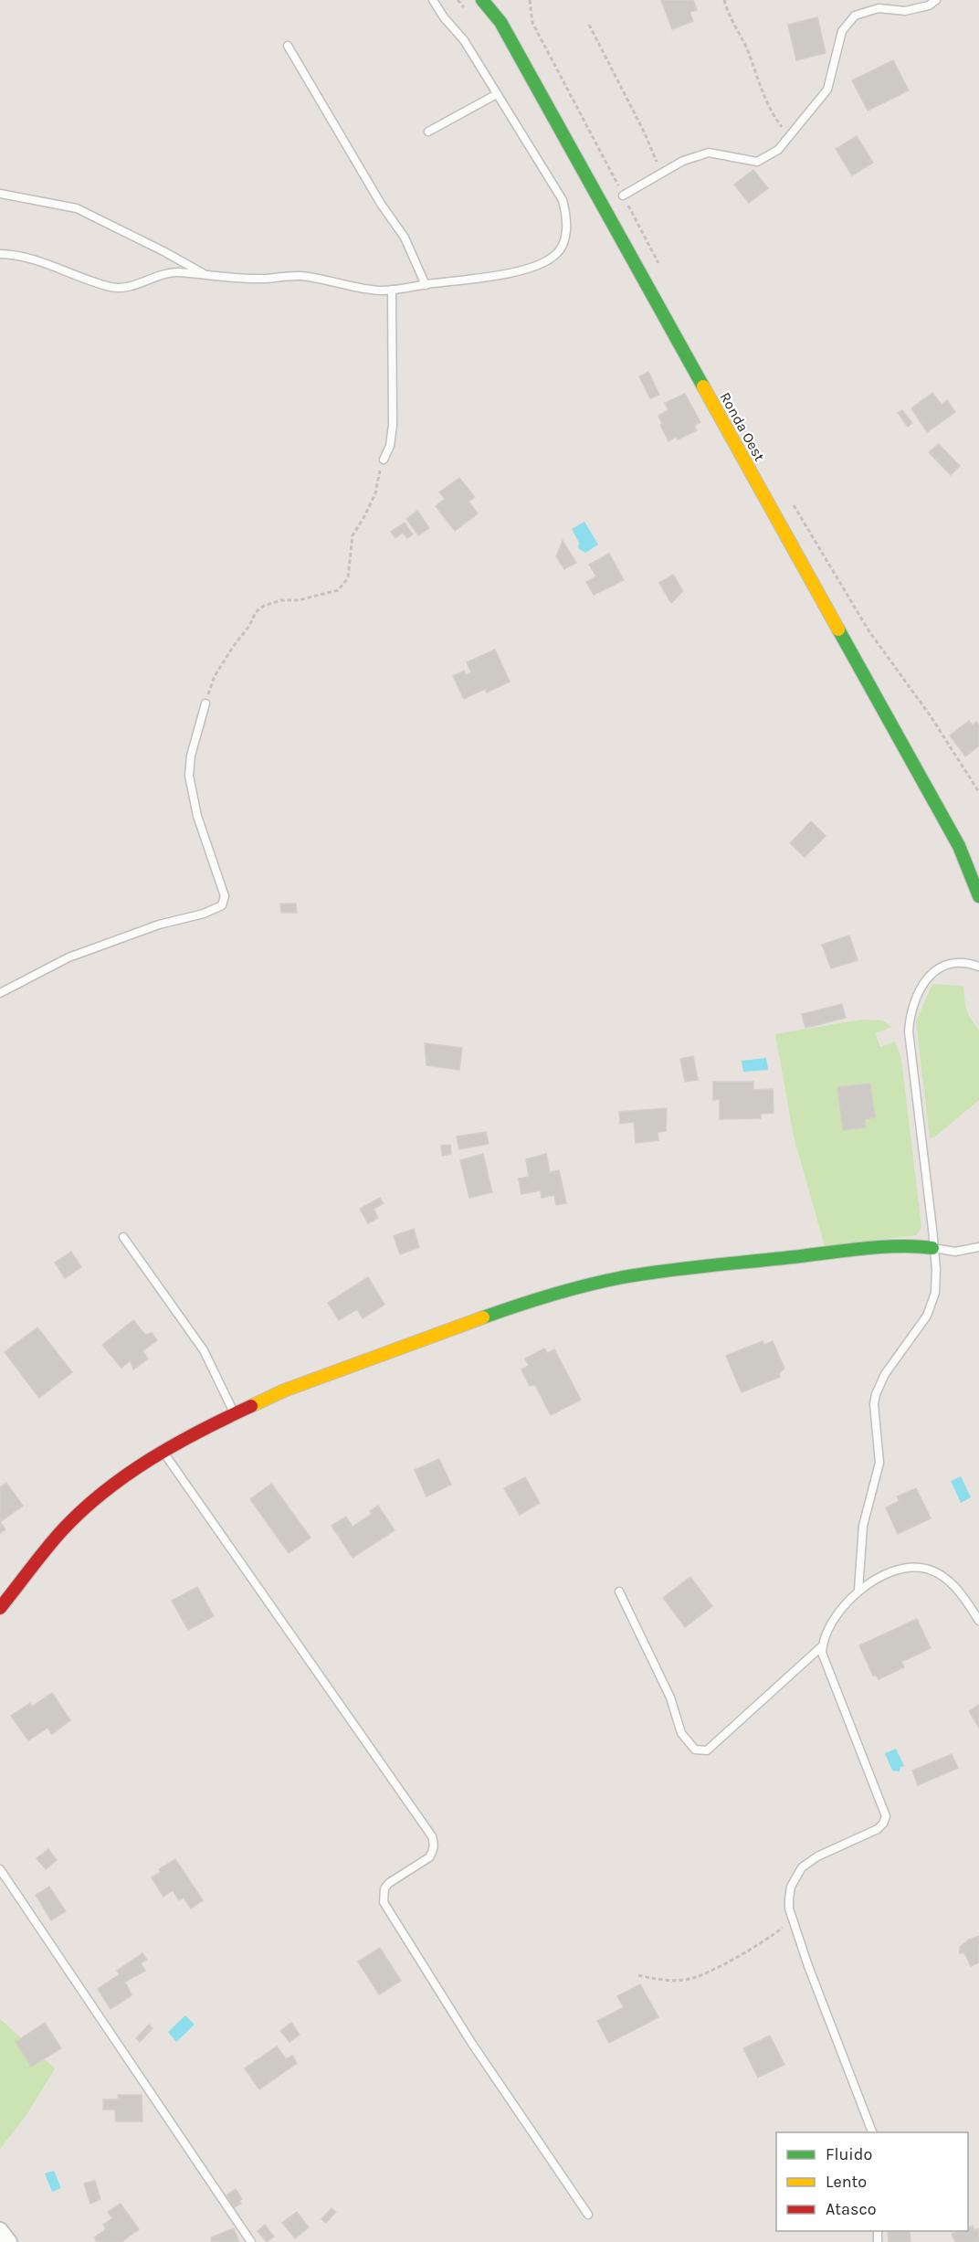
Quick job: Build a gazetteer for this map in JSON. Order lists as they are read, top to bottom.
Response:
{
  "streets": {
    "main road": ["Ronda Oest"]
  },
  "legend": ["Fluido", "Lento", "Atasco"]
}
